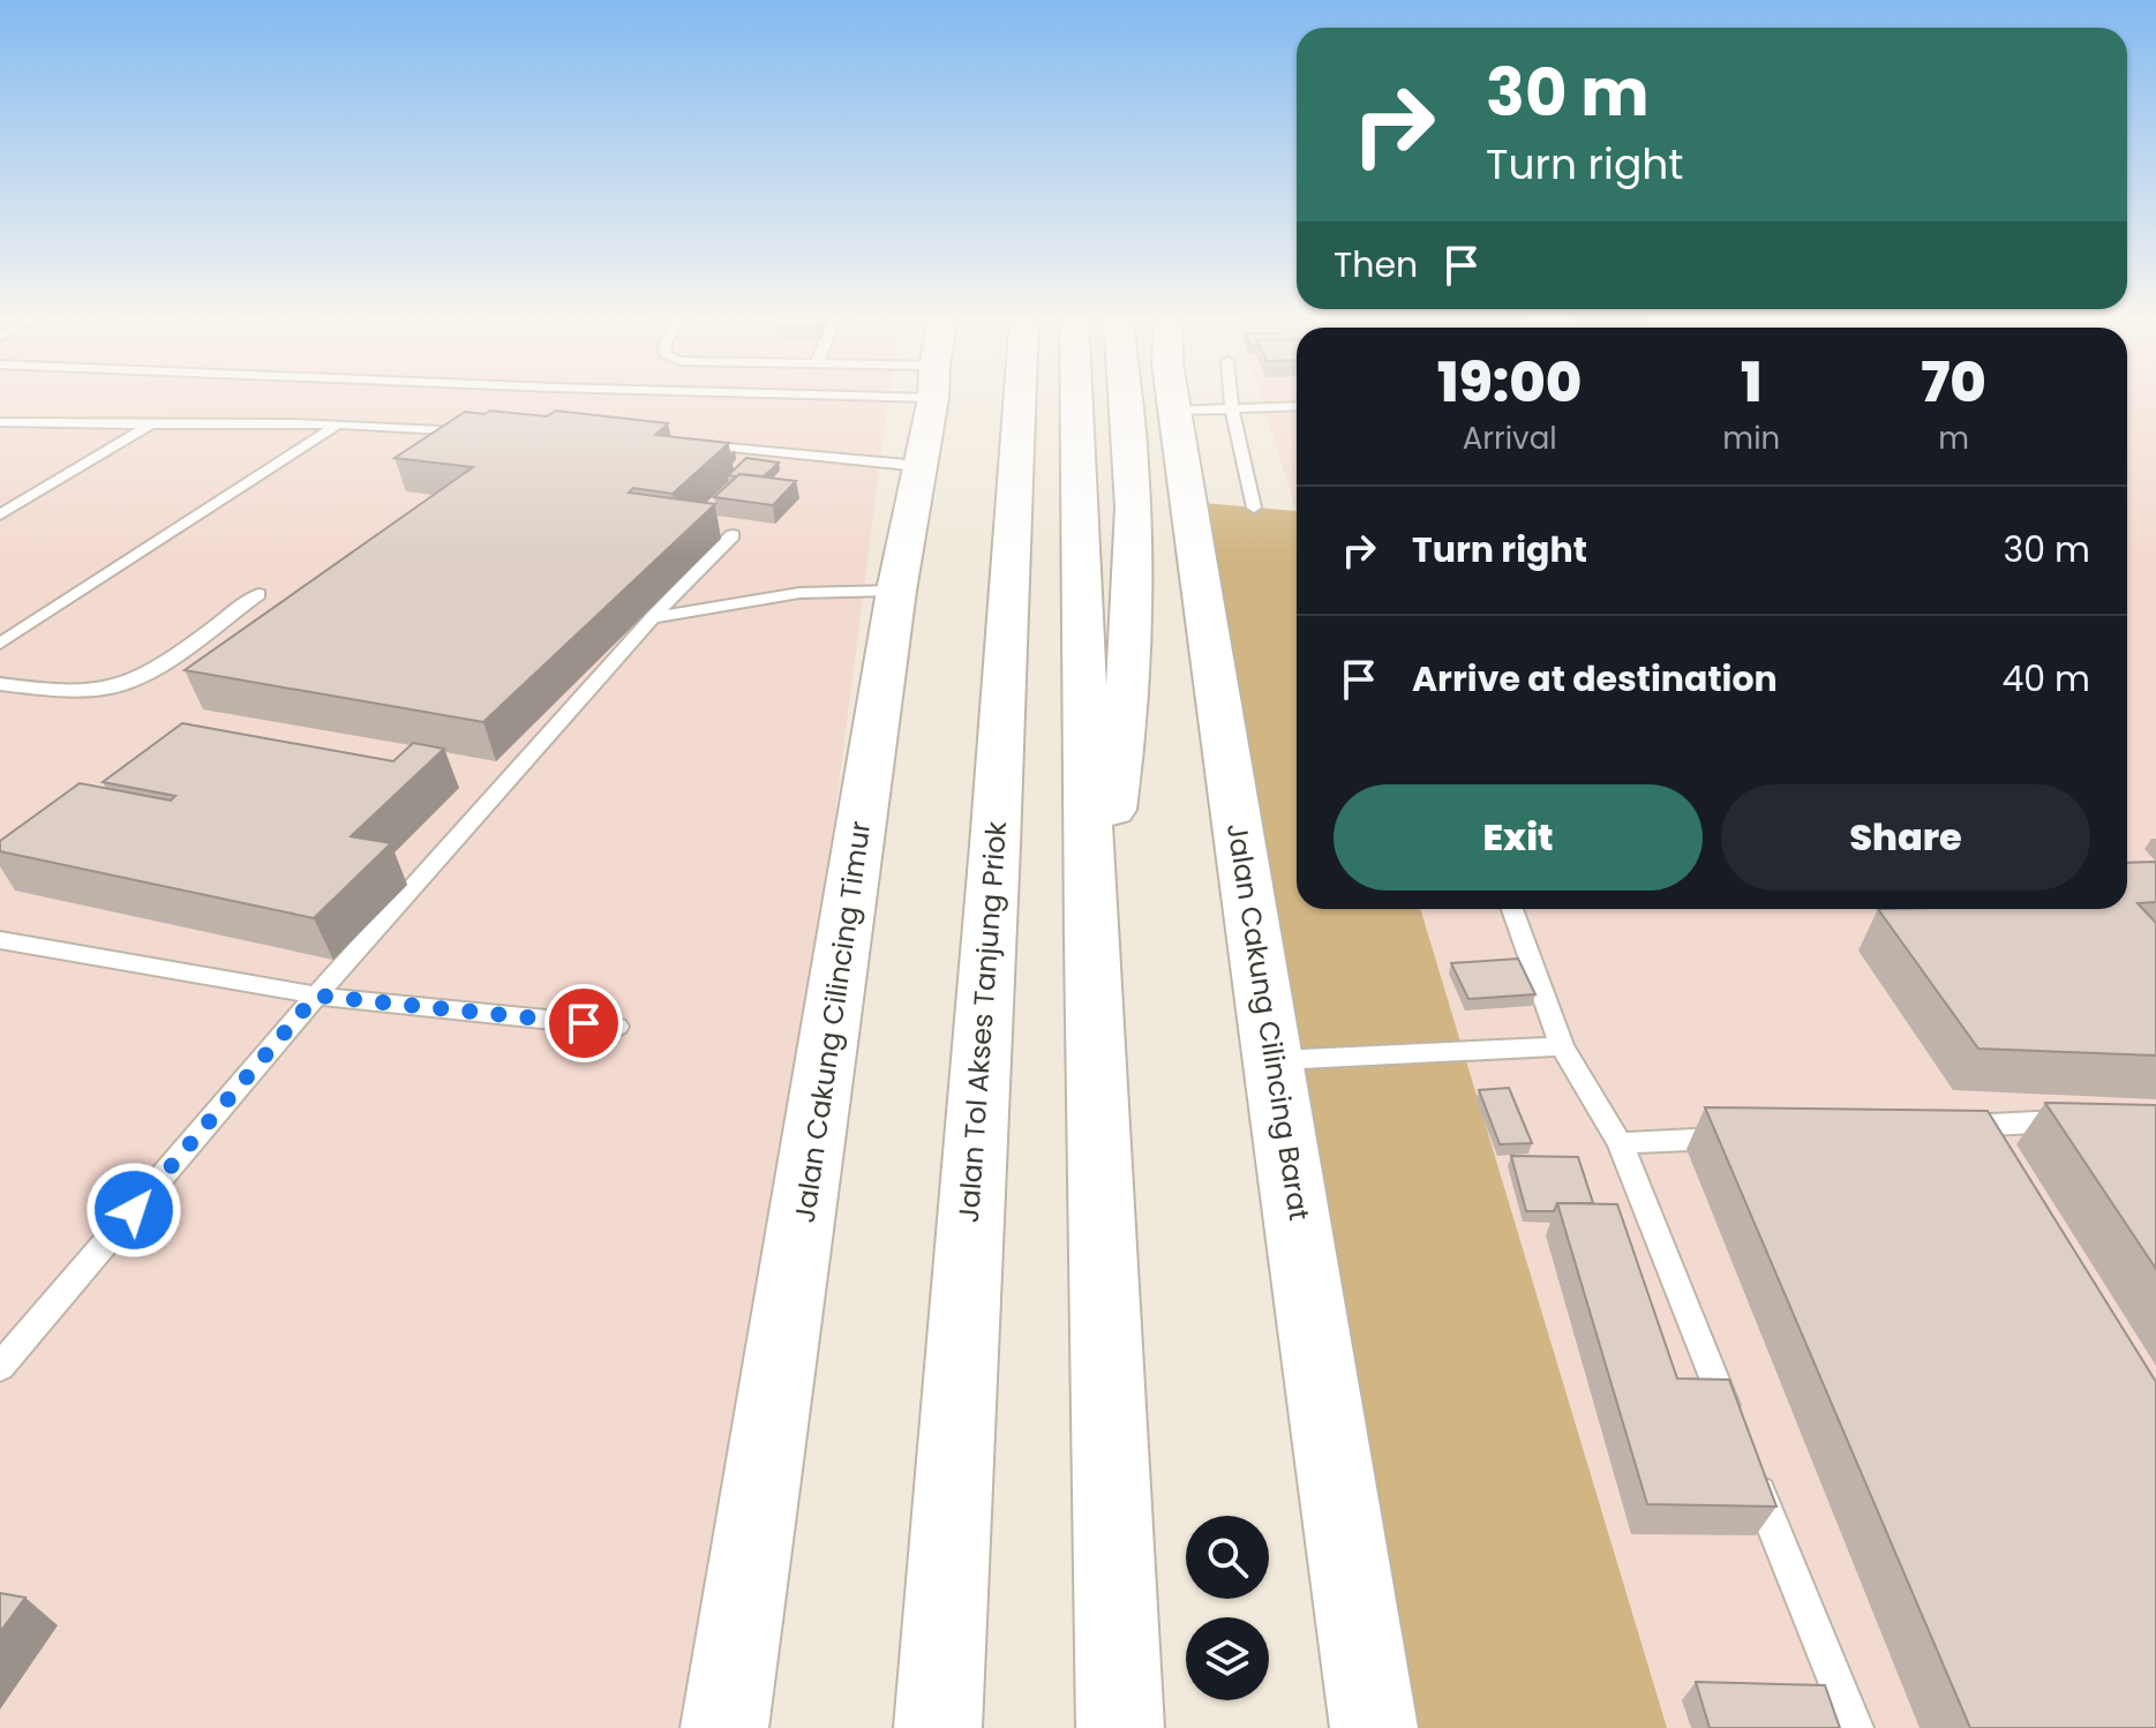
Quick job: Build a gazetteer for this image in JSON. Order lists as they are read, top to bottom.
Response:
{
  "streets": {
    "highway": ["Jalan Cakung Cilincing Timur", "Jalan Tol Akses Tanjung Priok", "Jalan Cakung Cilincing Barat"]
  },
  "page": {
    "turn": ["30 m", "Turn right"],
    "then": "Then",
    "eta": [
      "19:00",
      "Arrival",
      "1",
      "min",
      "70",
      "m"
    ],
    "list": [
      {
        "name": "Turn right",
        "value": "30 m"
      },
      {
        "name": "Arrive at destination",
        "value": "40 m"
      }
    ],
    "buttons": ["Exit", "Share"]
  }
}
